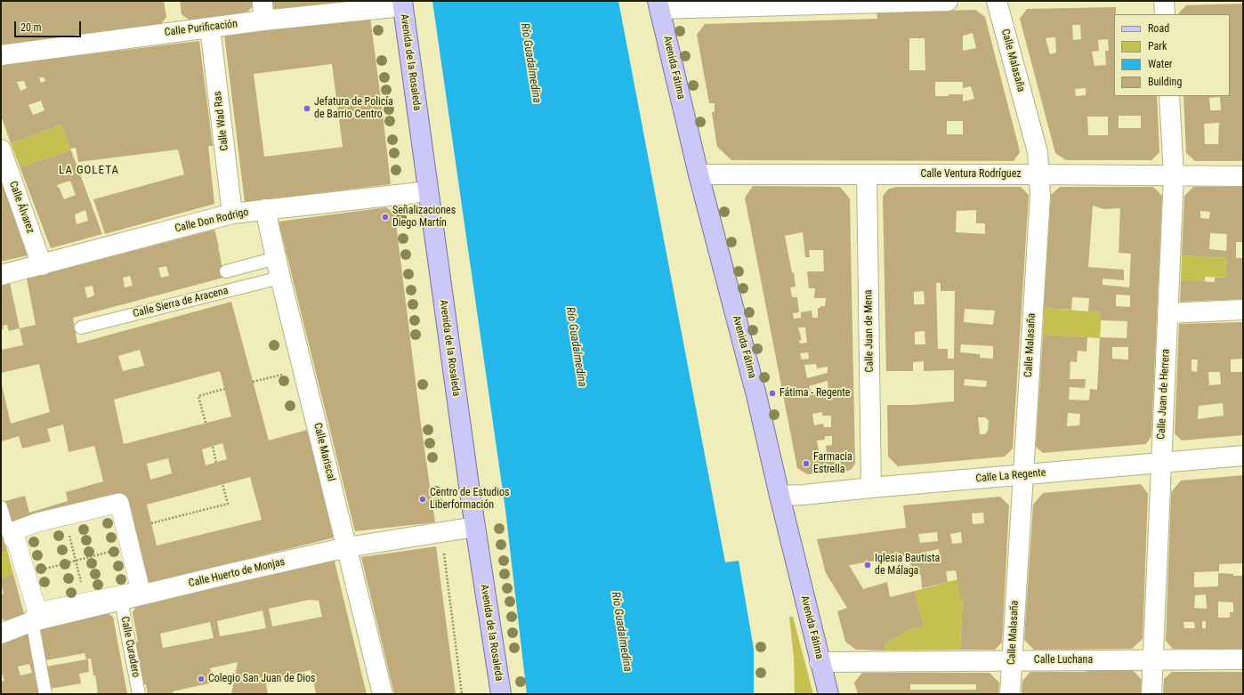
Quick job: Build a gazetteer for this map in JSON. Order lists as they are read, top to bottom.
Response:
{
  "streets": {
    "main road": ["Avenida de la Rosaleda", "Avenida Fátima"],
    "street": [
      "Calle Purificación",
      "Calle Malasaña",
      "Calle Wad Ras",
      "Calle Ventura Rodríguez",
      "Calle Álvarez",
      "Calle Don Rodrigo",
      "Calle Juan de Mena",
      "Calle Juan de Herrera",
      "Calle Mariscal",
      "Calle La Regente",
      "Calle Huerto de Monjas",
      "Calle Luchana"
    ],
    "lane": ["Calle Sierra de Aracena", "Calle Curadero"]
  },
  "crossings": [
    ["Calle Purificación", "Avenida de la Rosaleda"],
    ["Calle Purificación", "Calle Wad Ras"],
    ["Calle Malasaña", "Calle Ventura Rodríguez"],
    ["Calle Malasaña", "Calle La Regente"],
    ["Calle Malasaña", "Calle Luchana"],
    ["Avenida de la Rosaleda", "Calle Don Rodrigo"],
    ["Avenida de la Rosaleda", "Calle Huerto de Monjas"],
    ["Avenida Fátima", "Calle Ventura Rodríguez"],
    ["Avenida Fátima", "Calle La Regente"],
    ["Avenida Fátima", "Calle Luchana"],
    ["Calle Wad Ras", "Calle Don Rodrigo"],
    ["Calle Ventura Rodríguez", "Calle Juan de Mena"],
    ["Calle Ventura Rodríguez", "Calle Juan de Herrera"],
    ["Calle Álvarez", "Calle Don Rodrigo"],
    ["Calle Don Rodrigo", "Calle Mariscal"],
    ["Calle Sierra de Aracena", "Calle Mariscal"],
    ["Calle Juan de Mena", "Calle La Regente"],
    ["Calle Juan de Herrera", "Calle La Regente"],
    ["Calle Juan de Herrera", "Calle Luchana"],
    ["Calle Mariscal", "Calle Huerto de Monjas"],
    ["Calle Huerto de Monjas", "Calle Curadero"]
  ],
  "districts": ["LA GOLETA"],
  "water": ["Río Guadalmedina"],
  "places": [
    "Jefatura de Policía de Barrio Centro",
    "Señalizaciones Diego Martín",
    "Fátima - Regente",
    "Farmacia Estrella",
    "Centro de Estudios Liberformación",
    "Iglesia Bautista de Málaga",
    "Colegio San Juan de Dios"
  ],
  "legend": [
    "Road",
    "Park",
    "Water",
    "Building"
  ],
  "scale_bar": "20 m"
}
